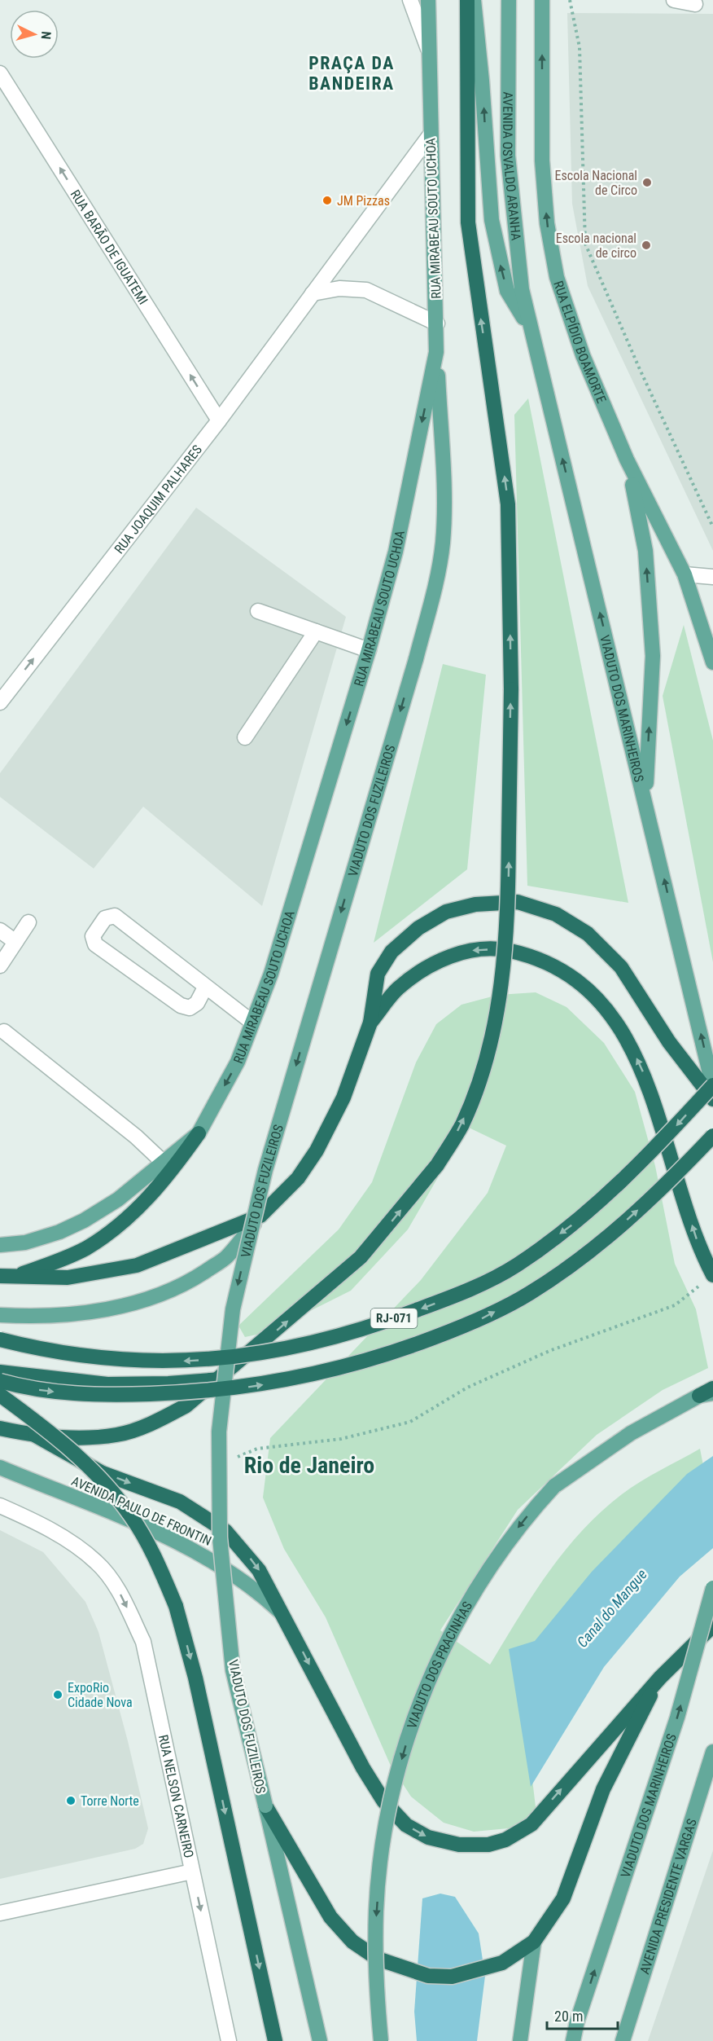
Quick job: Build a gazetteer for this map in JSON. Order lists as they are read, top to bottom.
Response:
{
  "streets": {
    "highway": ["RJ-071"],
    "main road": [
      "AVENIDA OSVALDO ARANHA",
      "RUA MIRABEAU SOUTO UCHOA",
      "RUA ELPÍDIO BOAMORTE",
      "VIADUTO DOS MARINHEIROS",
      "VIADUTO DOS FUZILEIROS",
      "AVENIDA PAULO DE FRONTIN",
      "VIADUTO DOS PRACINHAS",
      "AVENIDA PRESIDENTE VARGAS"
    ],
    "street": ["RUA BARÃO DE IGUATEMI", "RUA JOAQUIM PALHARES", "RUA NELSON CARNEIRO"]
  },
  "crossings": [
    ["AVENIDA OSVALDO ARANHA", "VIADUTO DOS MARINHEIROS"],
    ["RUA MIRABEAU SOUTO UCHOA", "RUA JOAQUIM PALHARES"],
    ["RUA MIRABEAU SOUTO UCHOA", "VIADUTO DOS FUZILEIROS"],
    ["RUA BARÃO DE IGUATEMI", "RUA JOAQUIM PALHARES"],
    ["VIADUTO DOS MARINHEIROS", "RJ-071"]
  ],
  "one_way": [
    "RUA MIRABEAU SOUTO UCHOA",
    "RUA BARÃO DE IGUATEMI",
    "RUA JOAQUIM PALHARES",
    "VIADUTO DOS FUZILEIROS",
    "VIADUTO DOS PRACINHAS",
    "RUA NELSON CARNEIRO"
  ],
  "districts": ["PRAÇA DA BANDEIRA", "Rio de Janeiro"],
  "water": ["Canal do Mangue"],
  "places": [
    "Escola Nacional de Circo",
    "JM Pizzas",
    "Escola nacional de circo",
    "ExpoRio Cidade Nova",
    "Torre Norte"
  ],
  "scale_bar": "20 m",
  "north": "right"
}
